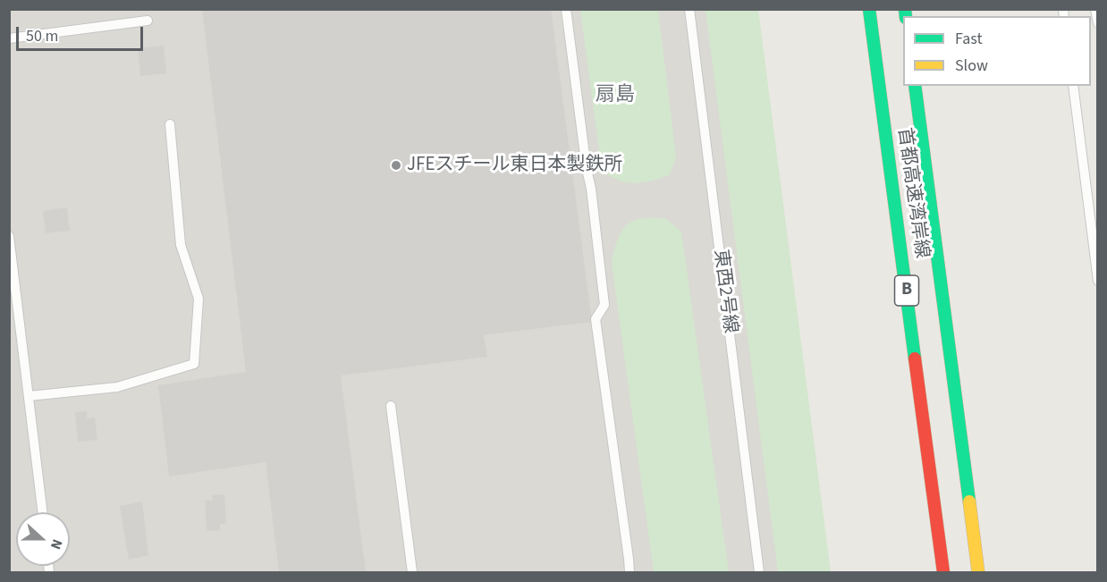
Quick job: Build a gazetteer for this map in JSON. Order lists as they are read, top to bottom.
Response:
{
  "streets": {
    "highway": ["首都高速湾岸線", "B"],
    "lane": ["東西2号線"]
  },
  "districts": ["扇島"],
  "places": ["JFEスチール東日本製鉄所"],
  "legend": ["Fast", "Slow"],
  "scale_bar": "50 m",
  "north": "right"
}
